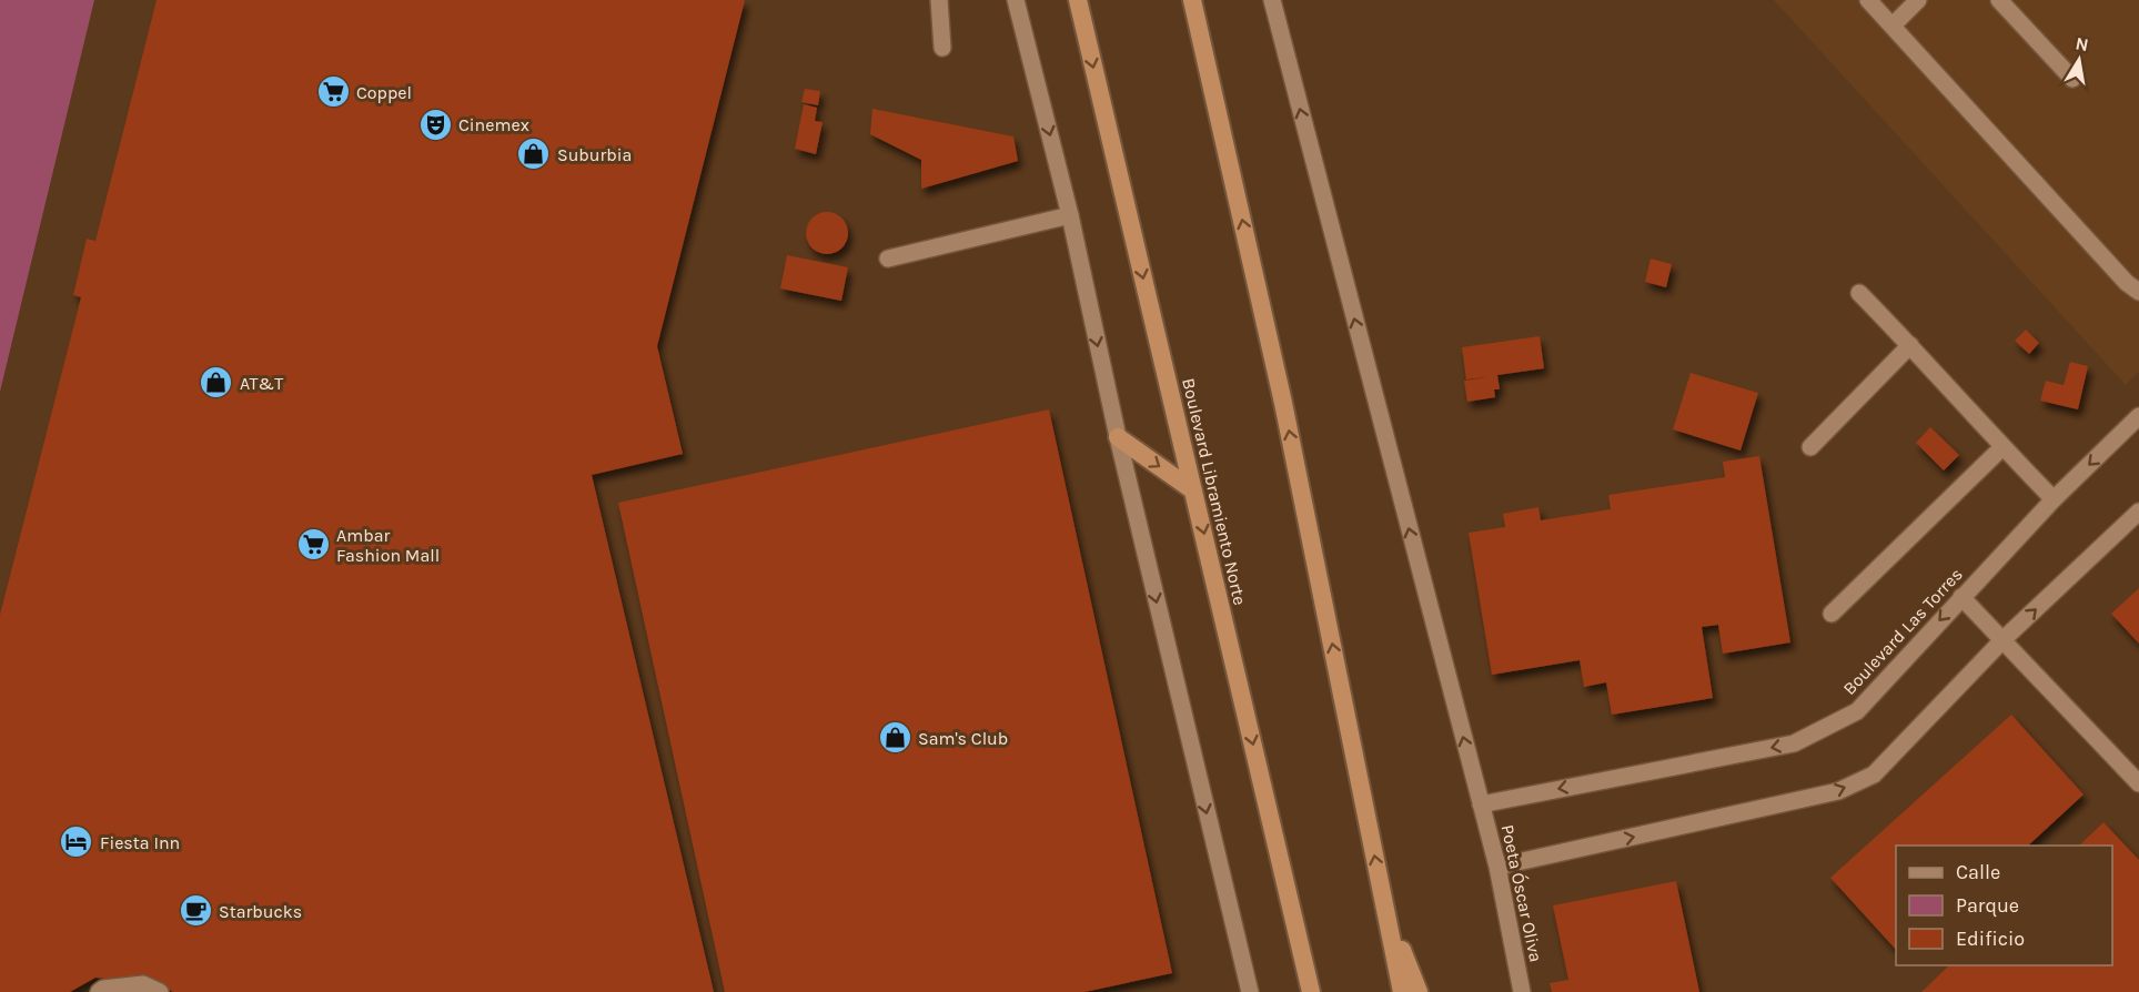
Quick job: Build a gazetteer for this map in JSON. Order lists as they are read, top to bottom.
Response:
{
  "streets": {
    "highway": ["Boulevard Libramiento Norte"],
    "street": ["Boulevard Las Torres", "Poeta Óscar Oliva"]
  },
  "crossings": [
    ["Boulevard Las Torres", "Poeta Óscar Oliva"]
  ],
  "one_way": ["Poeta Óscar Oliva"],
  "places": {
    "supermarket": ["Coppel", "Ambar Fashion Mall"],
    "theatre": ["Cinemex"],
    "shop": ["Suburbia", "AT&T", "Sam's Club"],
    "hotel": ["Fiesta Inn"],
    "cafe": ["Starbucks"]
  },
  "legend": ["Calle", "Parque", "Edificio"],
  "north": "top"
}
